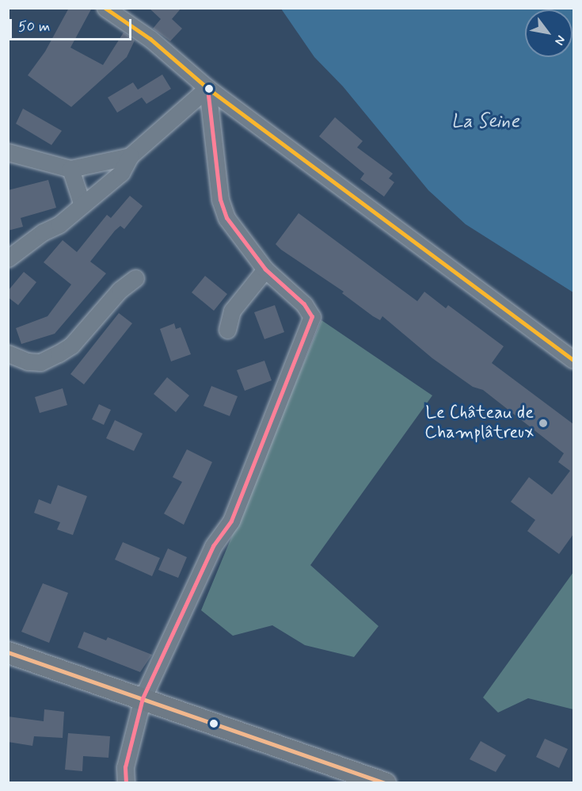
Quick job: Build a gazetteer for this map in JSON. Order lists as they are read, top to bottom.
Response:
{
  "water": ["La Seine"],
  "places": ["Le Château de Champlâtreux"],
  "scale_bar": "50 m",
  "north": "bottom right"
}
